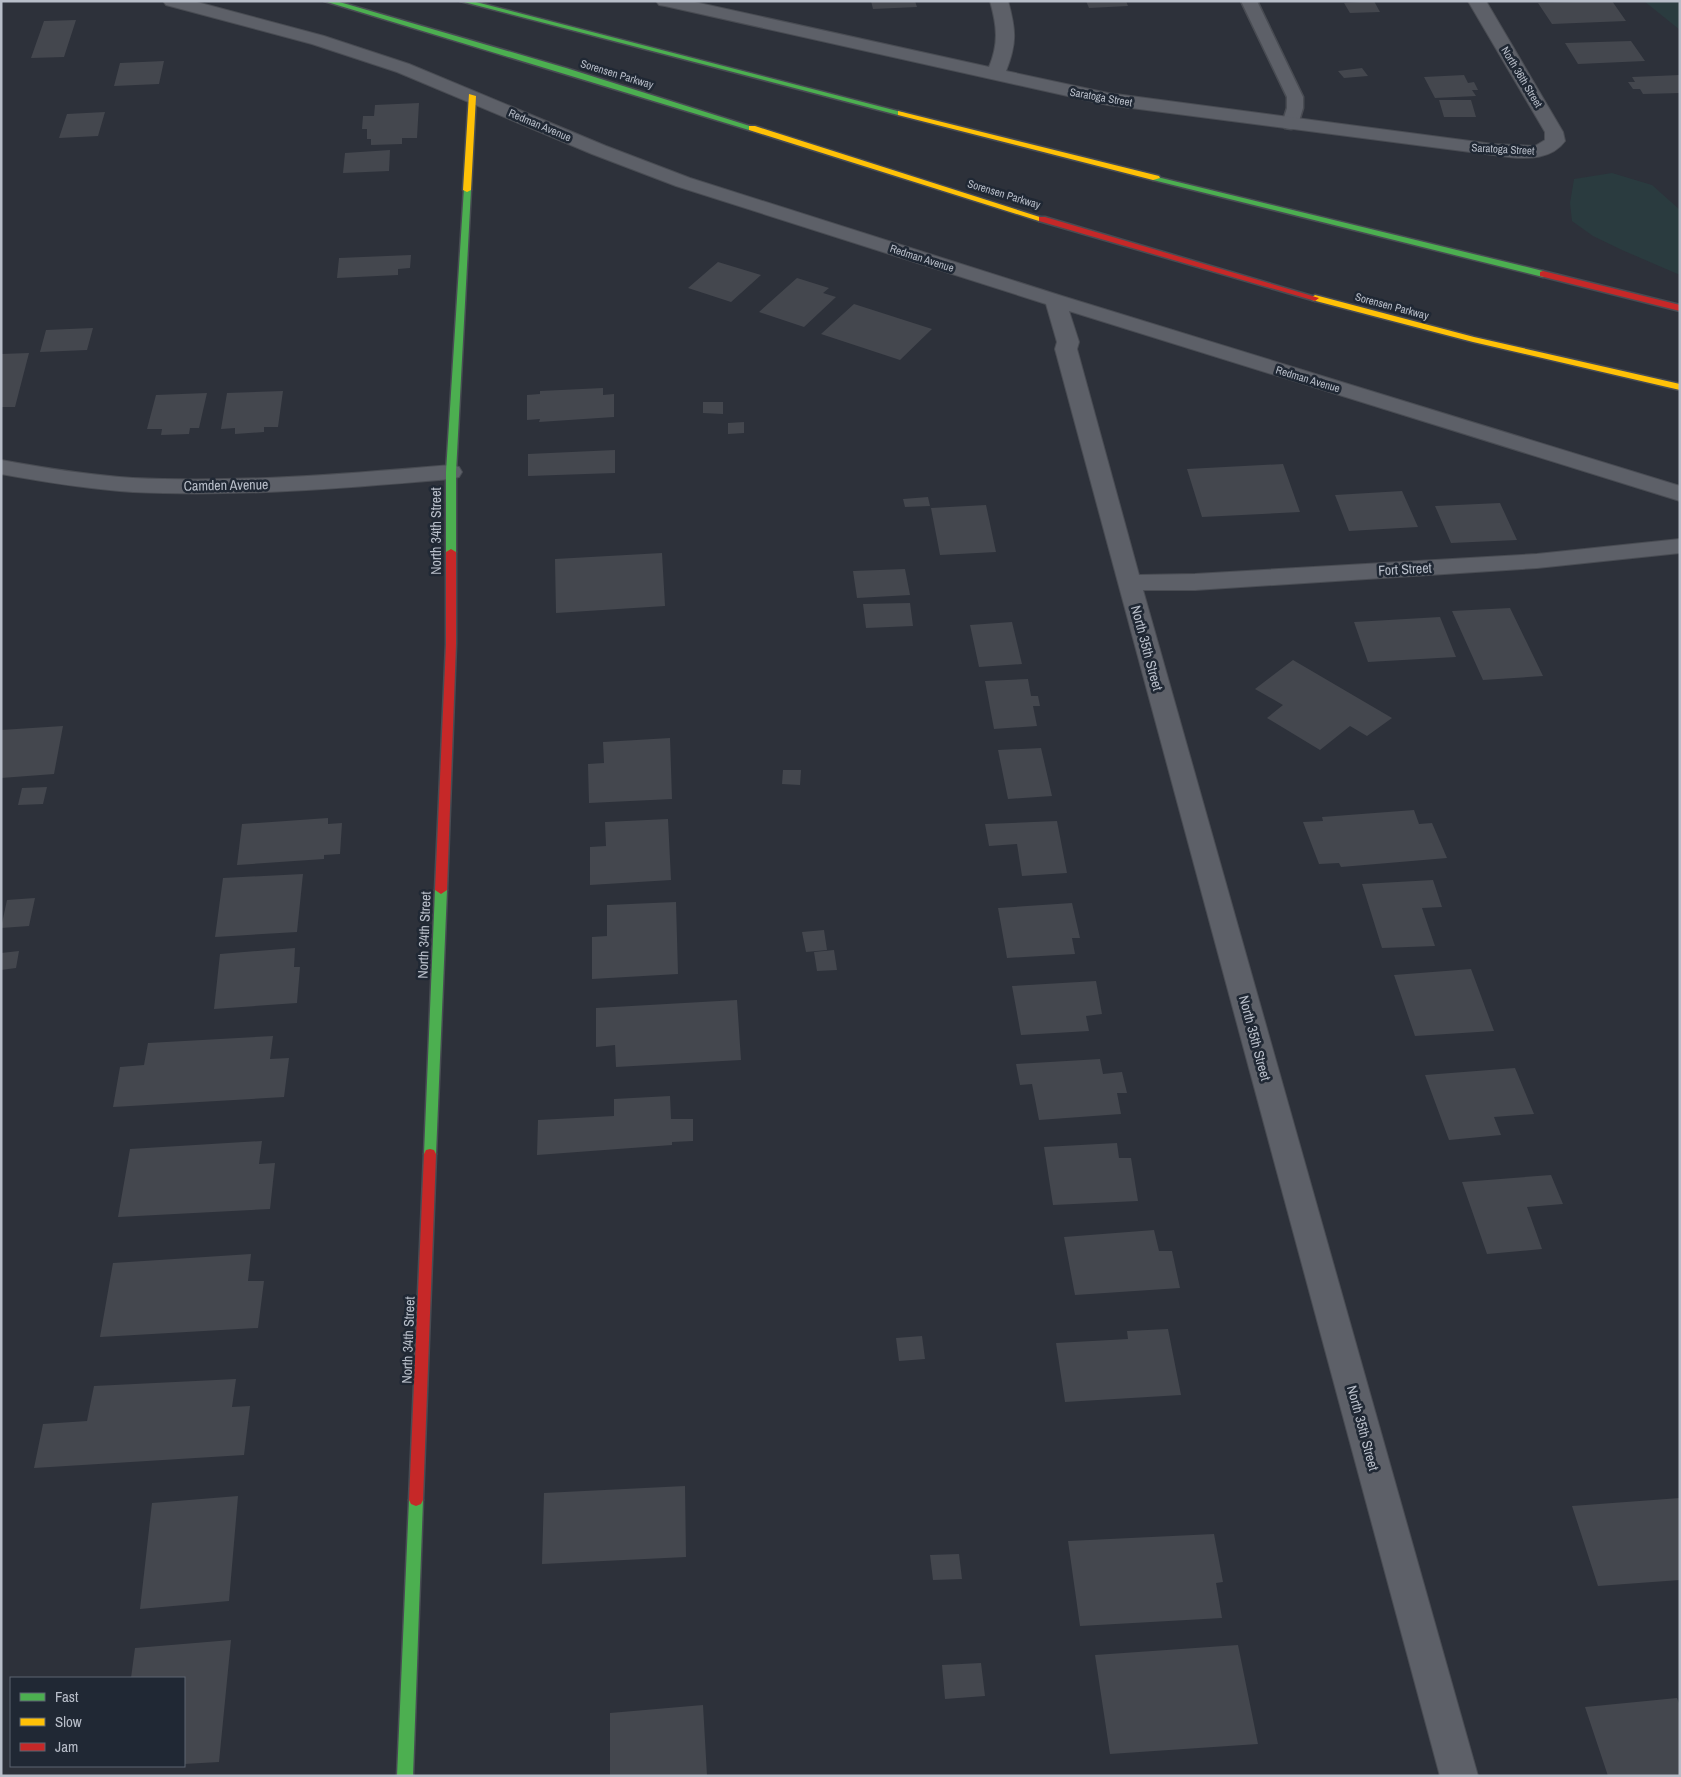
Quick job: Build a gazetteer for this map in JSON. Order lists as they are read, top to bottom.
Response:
{
  "streets": {
    "main road": ["Sorensen Parkway", "North 34th Street"],
    "street": [
      "North 36th Street",
      "Saratoga Street",
      "Redman Avenue",
      "Camden Avenue",
      "Fort Street",
      "North 35th Street"
    ]
  },
  "crossings": [
    ["North 36th Street", "Saratoga Street"],
    ["Redman Avenue", "North 34th Street"],
    ["Redman Avenue", "North 35th Street"],
    ["Camden Avenue", "North 34th Street"],
    ["Fort Street", "North 35th Street"]
  ],
  "legend": ["Fast", "Slow", "Jam"]
}
